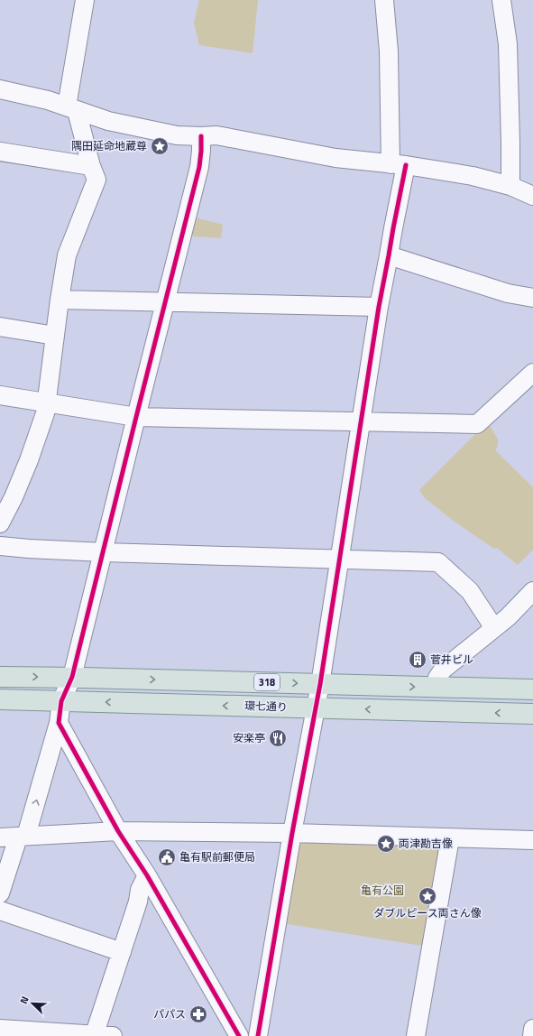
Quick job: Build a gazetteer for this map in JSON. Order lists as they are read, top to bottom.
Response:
{
  "streets": {
    "main road": ["318", "環七通り"]
  },
  "parks": ["亀有公園"],
  "places": {
    "place": ["隅田延命地蔵尊", "両津勘吉像", "ダブルピース両さん像"],
    "building": ["菅井ビル"],
    "restaurant": ["安楽亭"],
    "public building": ["亀有駅前郵便局"],
    "pharmacy": ["パパス"]
  },
  "north": "top left"
}
